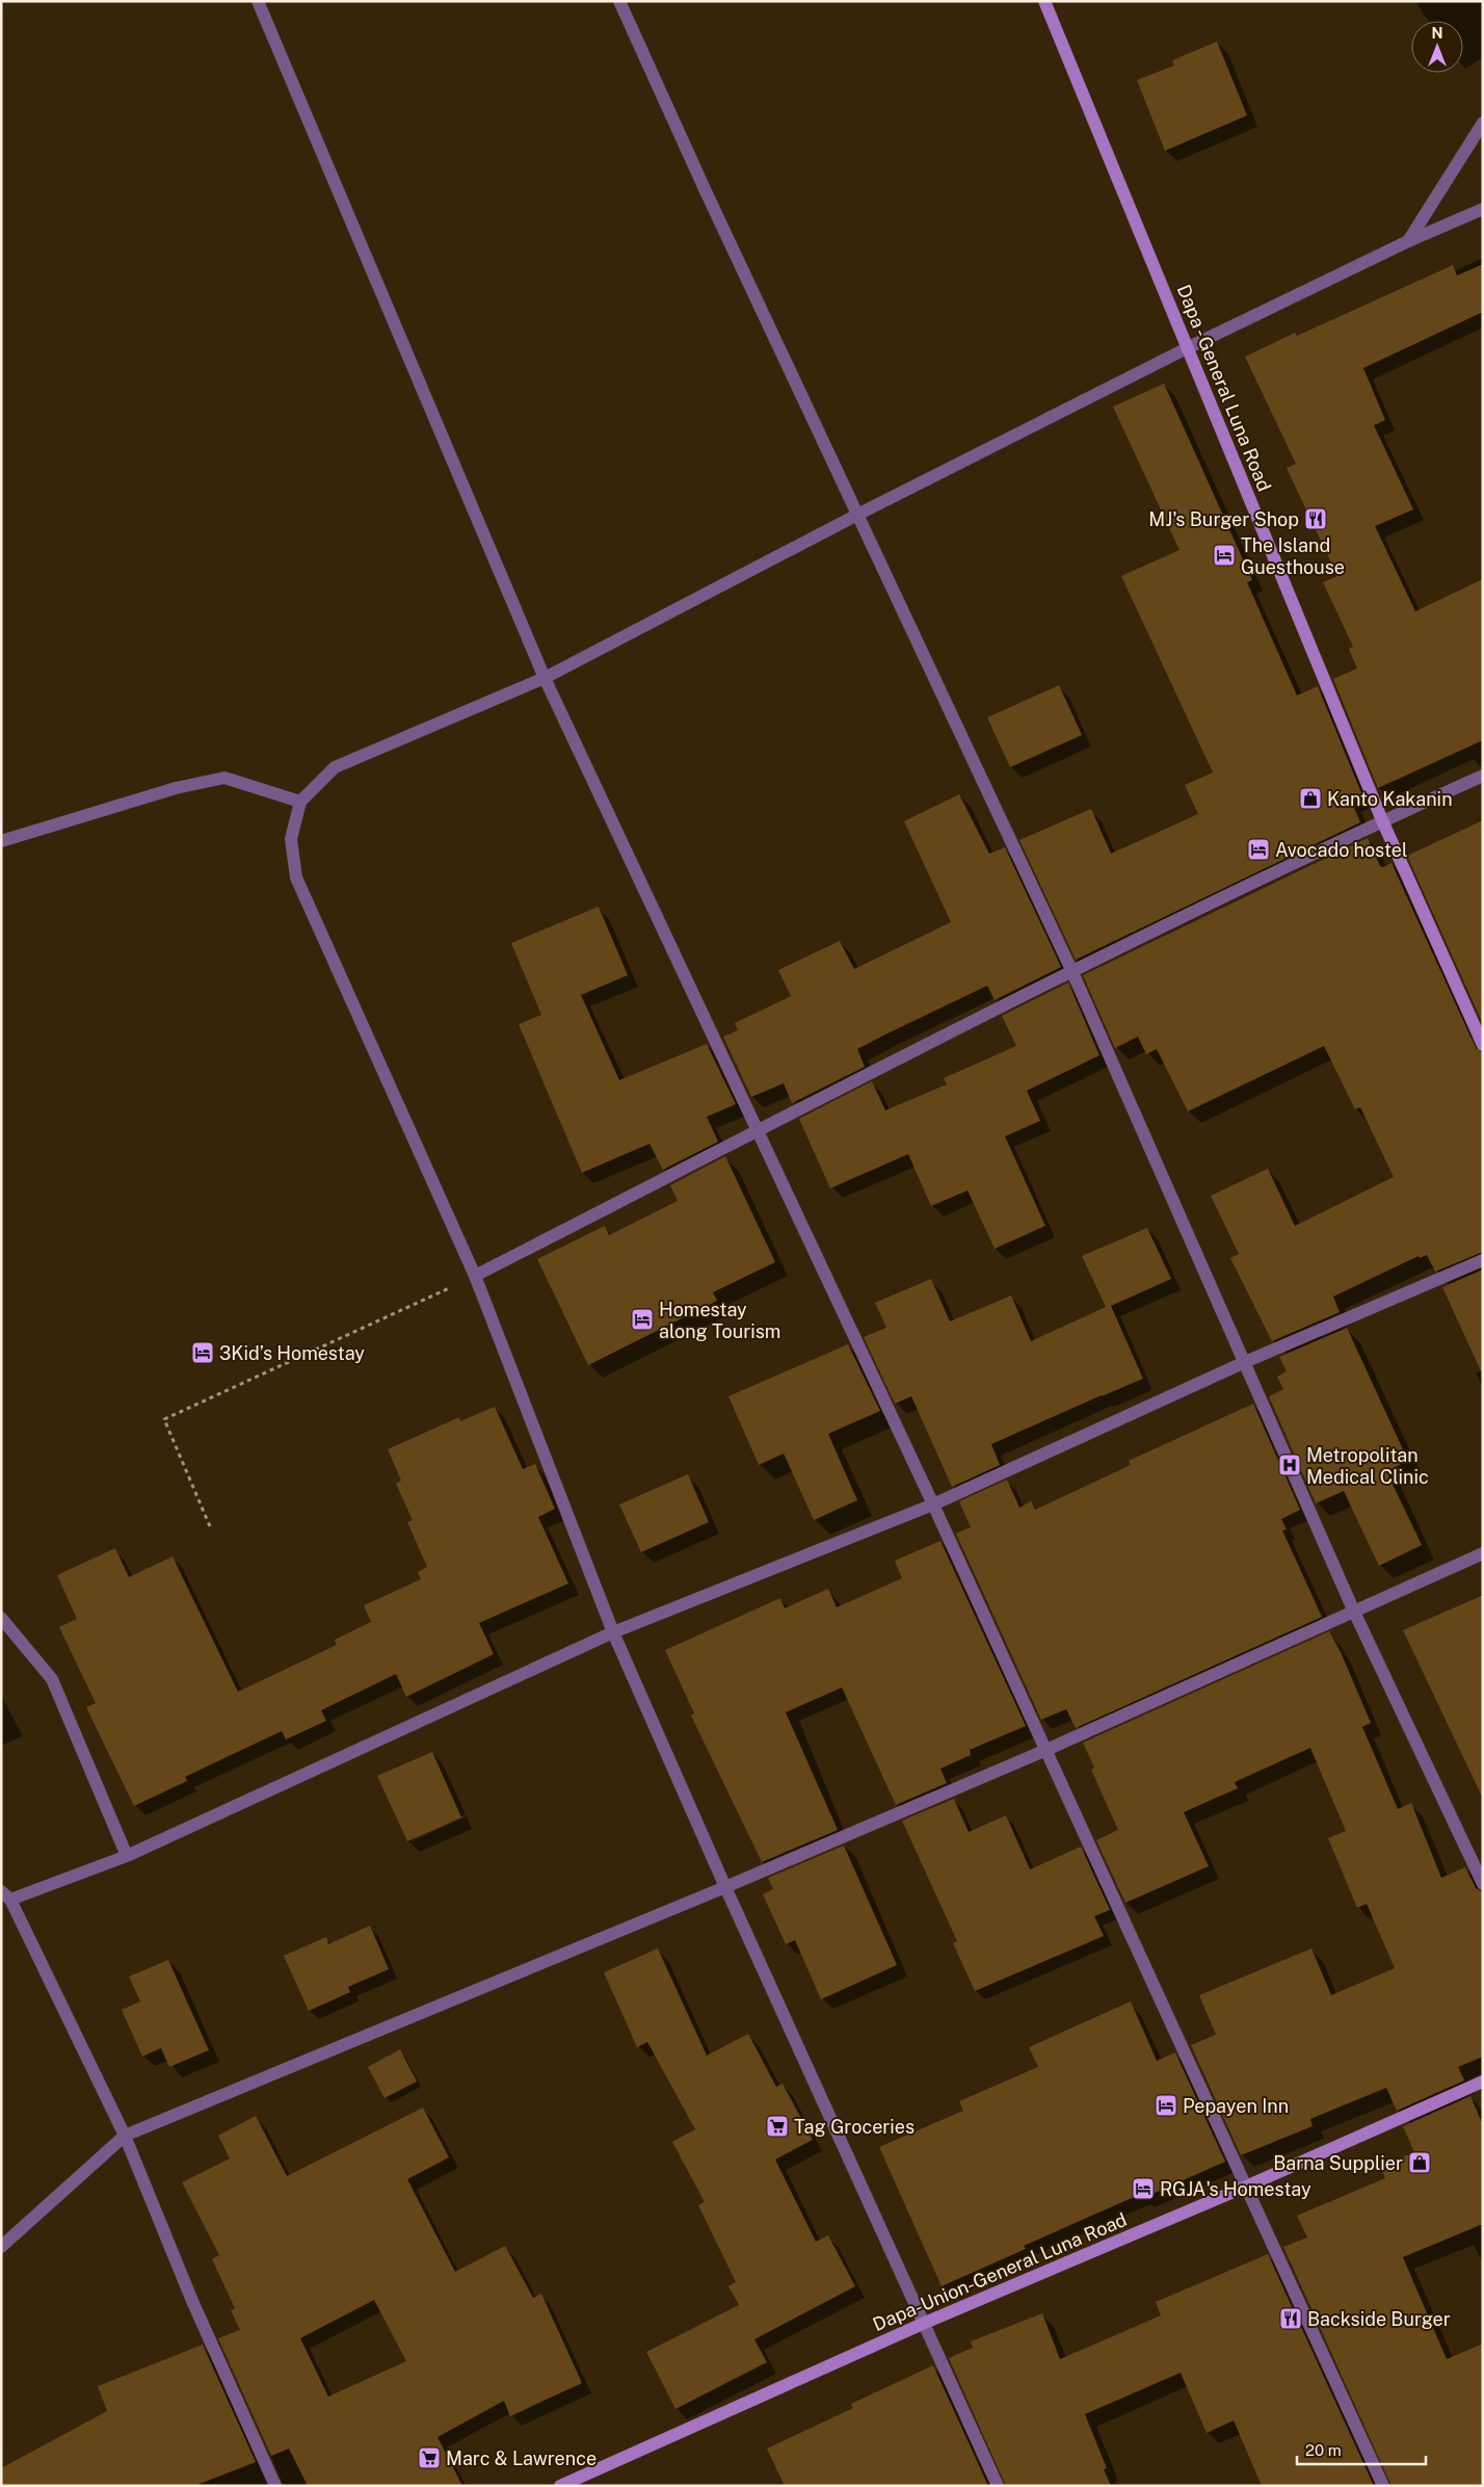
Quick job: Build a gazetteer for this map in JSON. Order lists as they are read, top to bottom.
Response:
{
  "streets": {
    "main road": ["Dapa - General Luna Road", "Dapa-Union-General Luna Road"]
  },
  "places": {
    "restaurant": ["MJ's Burger Shop", "Backside Burger"],
    "hotel": [
      "The Island Guesthouse",
      "Avocado hostel",
      "Homestay along Tourism",
      "3Kid’s Homestay",
      "Pepayen Inn",
      "RGJA's Homestay"
    ],
    "shop": ["Kanto Kakanin", "Barna Supplier"],
    "hospital": ["Metropolitan Medical Clinic"],
    "supermarket": ["Tag Groceries", "Marc & Lawrence"]
  },
  "scale_bar": "20 m",
  "north": "top"
}
